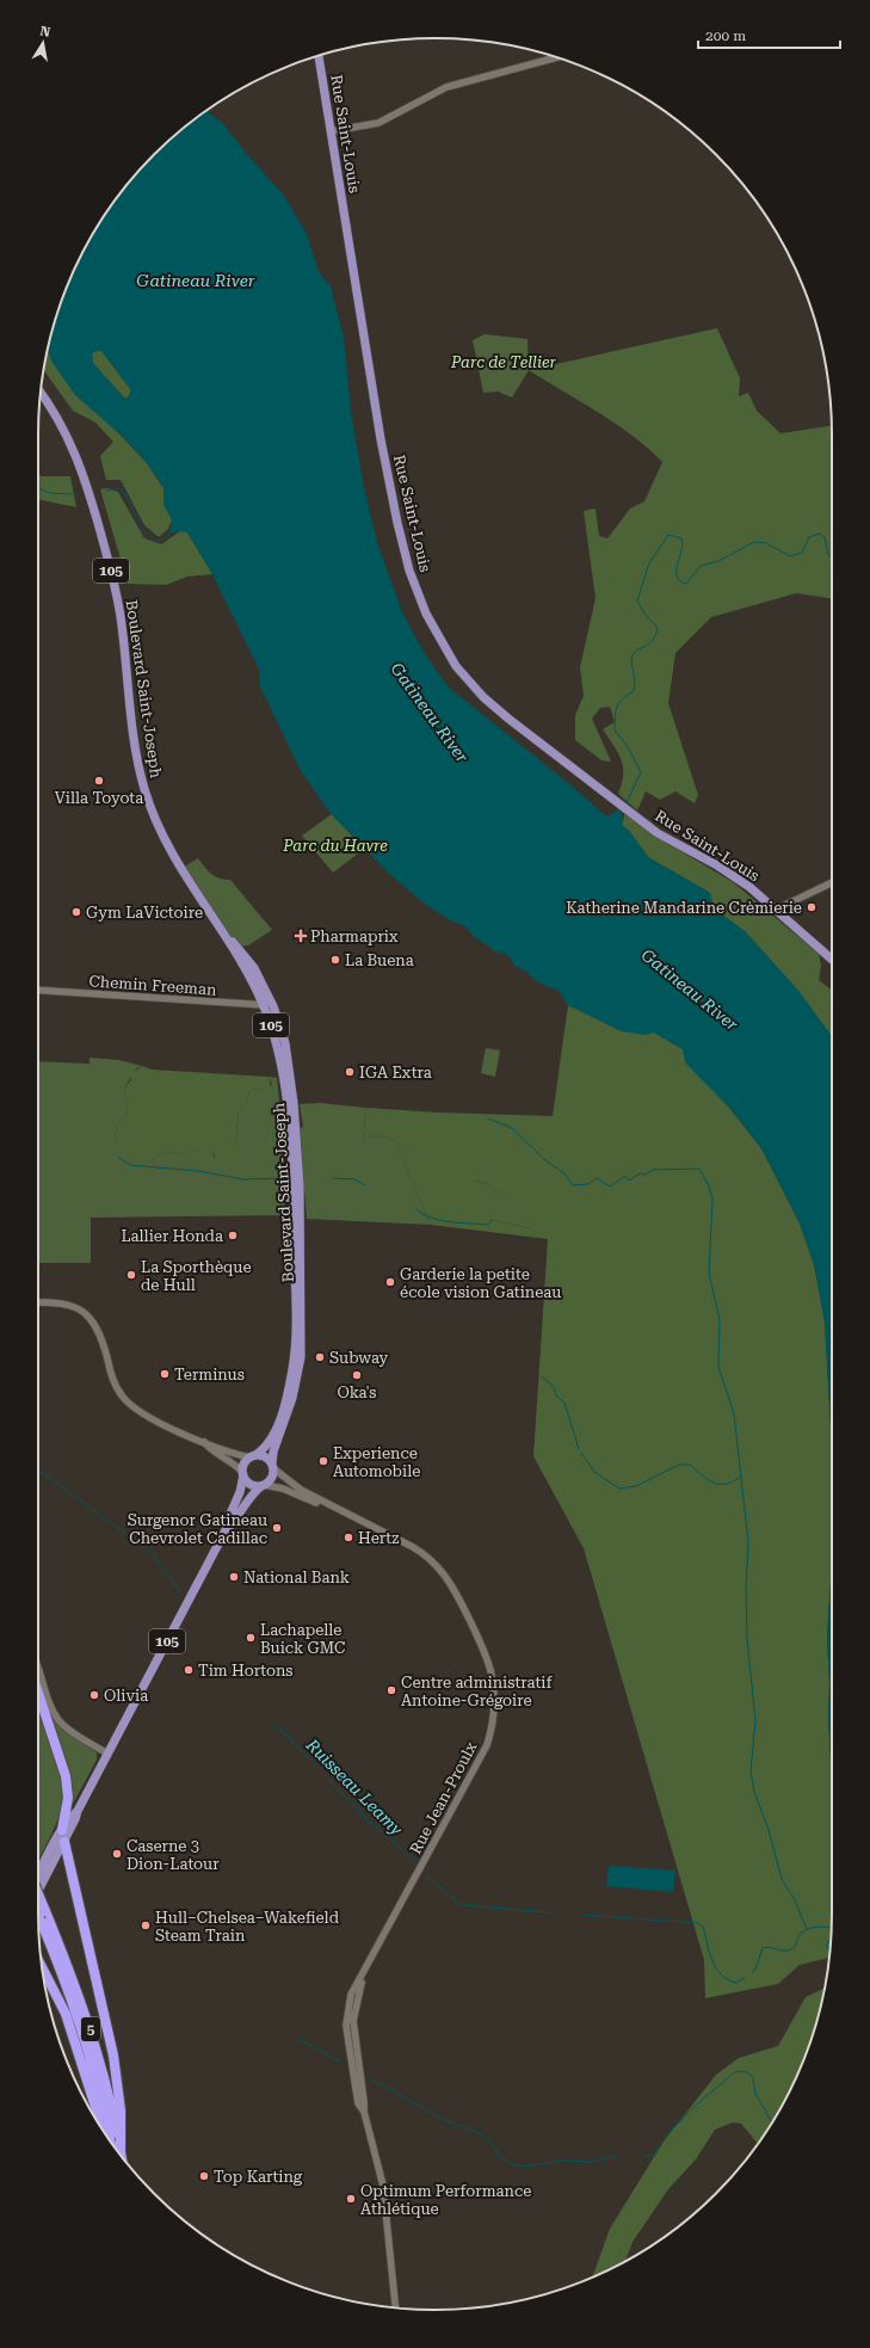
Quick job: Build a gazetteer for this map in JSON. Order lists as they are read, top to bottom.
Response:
{
  "streets": {
    "highway": ["5"],
    "main road": ["Rue Saint-Louis", "105", "Boulevard Saint-Joseph"],
    "street": ["Chemin Freeman", "Rue Jean-Proulx"]
  },
  "crossings": [
    ["105", "Boulevard Saint-Joseph"],
    ["105", "Rue Jean-Proulx"],
    ["Boulevard Saint-Joseph", "Chemin Freeman"],
    ["Boulevard Saint-Joseph", "Rue Jean-Proulx"]
  ],
  "water": ["Gatineau River", "Ruisseau Leamy"],
  "parks": ["Parc de Tellier", "Parc du Havre"],
  "places": {
    "other": [
      "Villa Toyota",
      "Katherine Mandarine Crèmierie",
      "Gym LaVictoire",
      "La Buena",
      "IGA Extra",
      "Lallier Honda",
      "La Sporthèque de Hull",
      "Garderie la petite école vision Gatineau",
      "Subway",
      "Terminus",
      "Oka's",
      "Experience Automobile",
      "Surgenor Gatineau Chevrolet Cadillac",
      "Hertz",
      "National Bank",
      "Lachapelle Buick GMC",
      "Tim Hortons",
      "Centre administratif Antoine-Grégoire",
      "Olivia",
      "Caserne 3 Dion-Latour",
      "Hull–Chelsea–Wakefield Steam Train",
      "Top Karting",
      "Optimum Performance Athlétique"
    ],
    "health": ["Pharmaprix"]
  },
  "scale_bar": "200 m",
  "north": "top"
}
